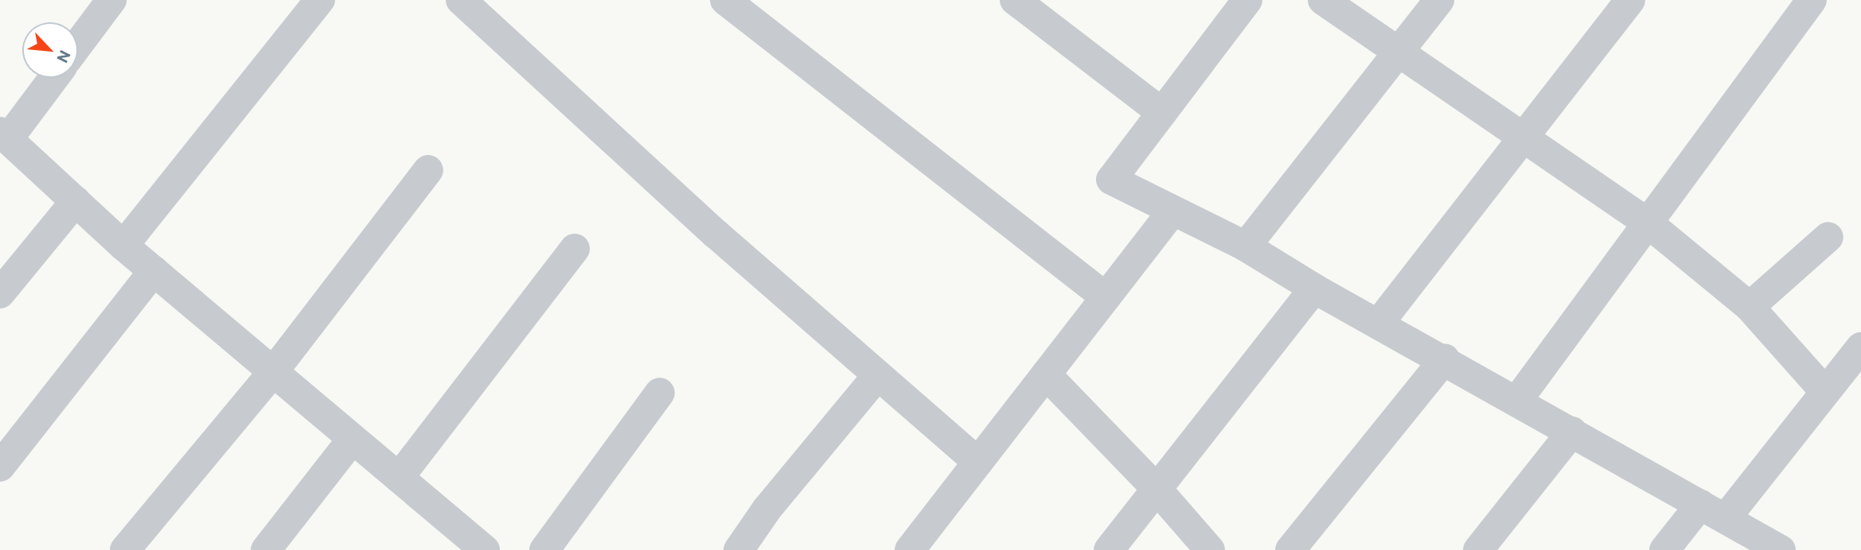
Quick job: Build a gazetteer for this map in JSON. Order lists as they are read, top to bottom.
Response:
{
  "north": "bottom right"
}
